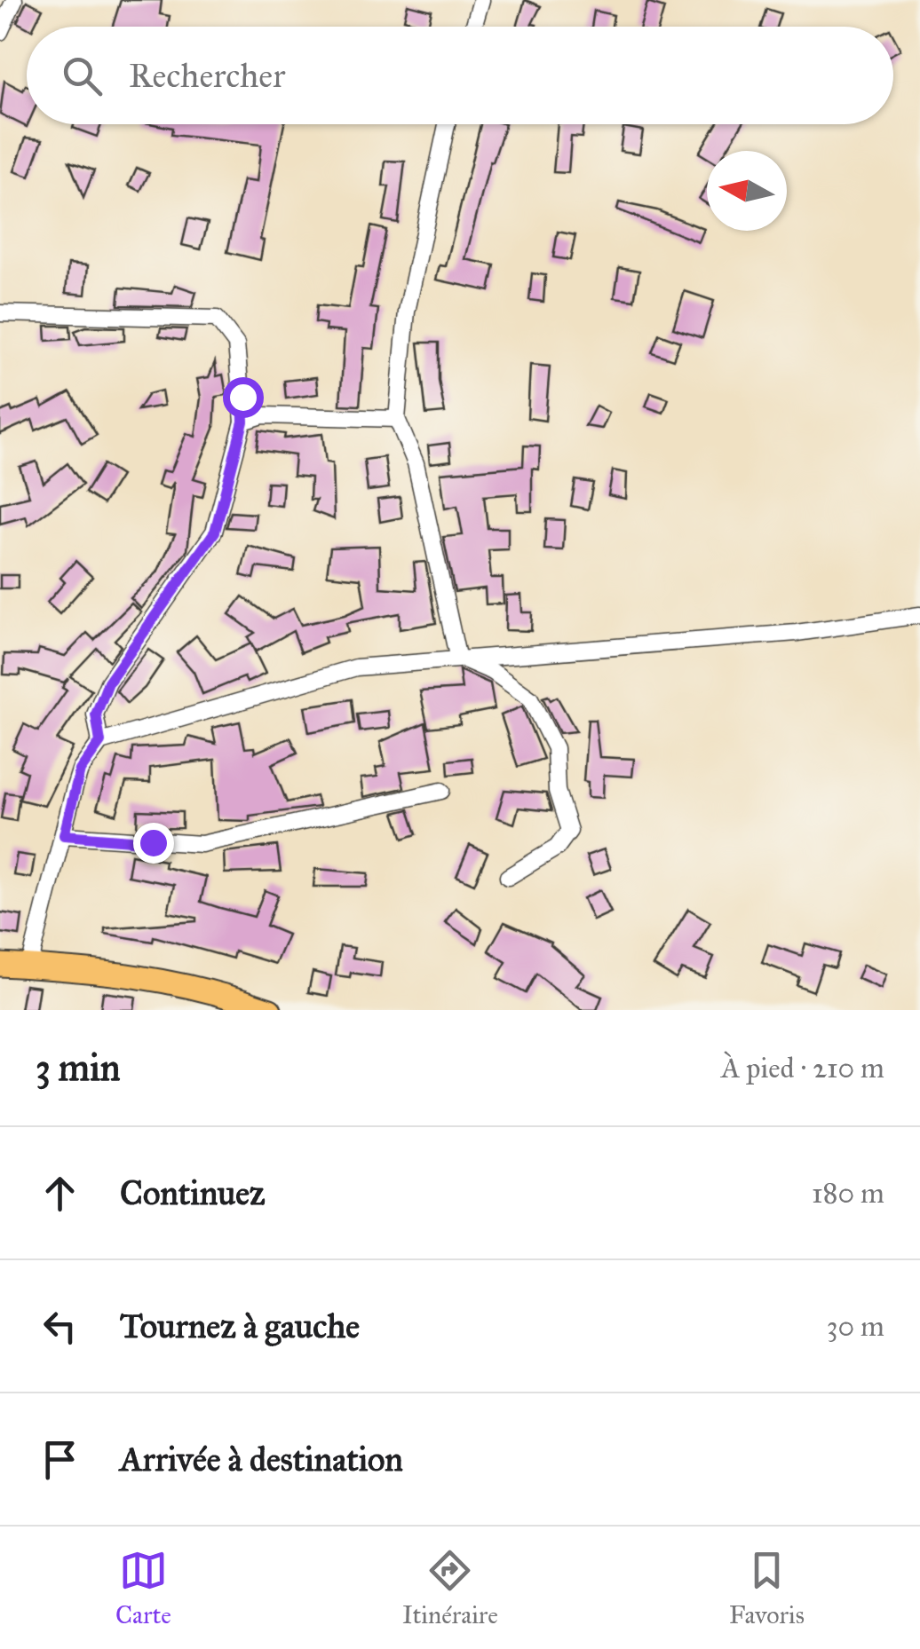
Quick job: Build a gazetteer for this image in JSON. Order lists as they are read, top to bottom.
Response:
{
  "north": "left",
  "page": {
    "search": "Rechercher",
    "heading": ["3 min", "À pied · 210 m"],
    "list": [
      ["Continuez", "180 m"],
      ["Tournez à gauche", "30 m"],
      "Arrivée à destination"
    ],
    "nav": ["Carte", "Itinéraire", "Favoris"]
  }
}
